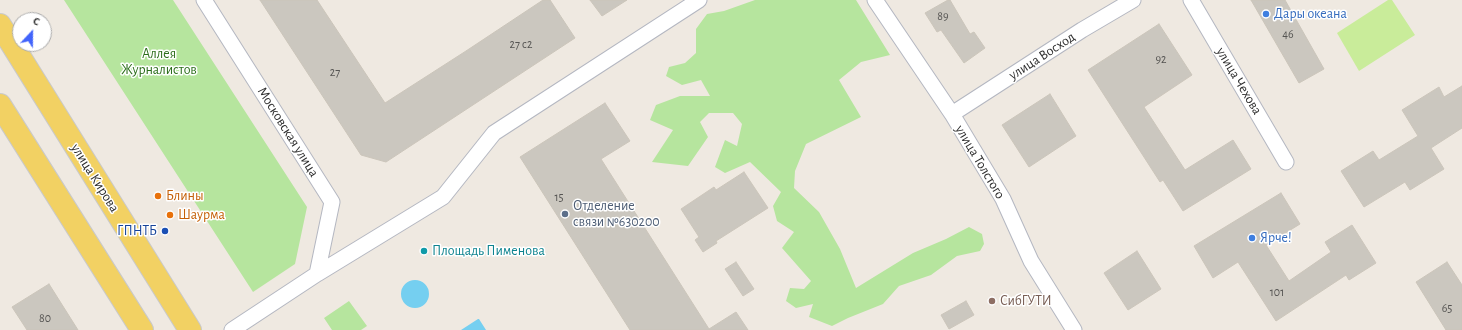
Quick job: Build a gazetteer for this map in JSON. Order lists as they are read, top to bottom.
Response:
{
  "streets": {
    "main road": ["улица Кирова"],
    "street": [
      "улица Восход",
      "улица Чехова",
      "Московская улица",
      "улица Толстого"
    ]
  },
  "crossings": [
    ["улица Восход", "улица Толстого"]
  ],
  "parks": ["Аллея Журналистов"],
  "places": [
    "Дары океана",
    "Блины",
    "Отделение связи №630200",
    "Шаурма",
    "ГПНТБ",
    "Ярче!",
    "Площадь Пименова",
    "СибГУТИ"
  ],
  "house_numbers": [
    "89",
    "46",
    "27 с2",
    "92",
    "27",
    "15",
    "101",
    "65",
    "80"
  ],
  "north": "top"
}
